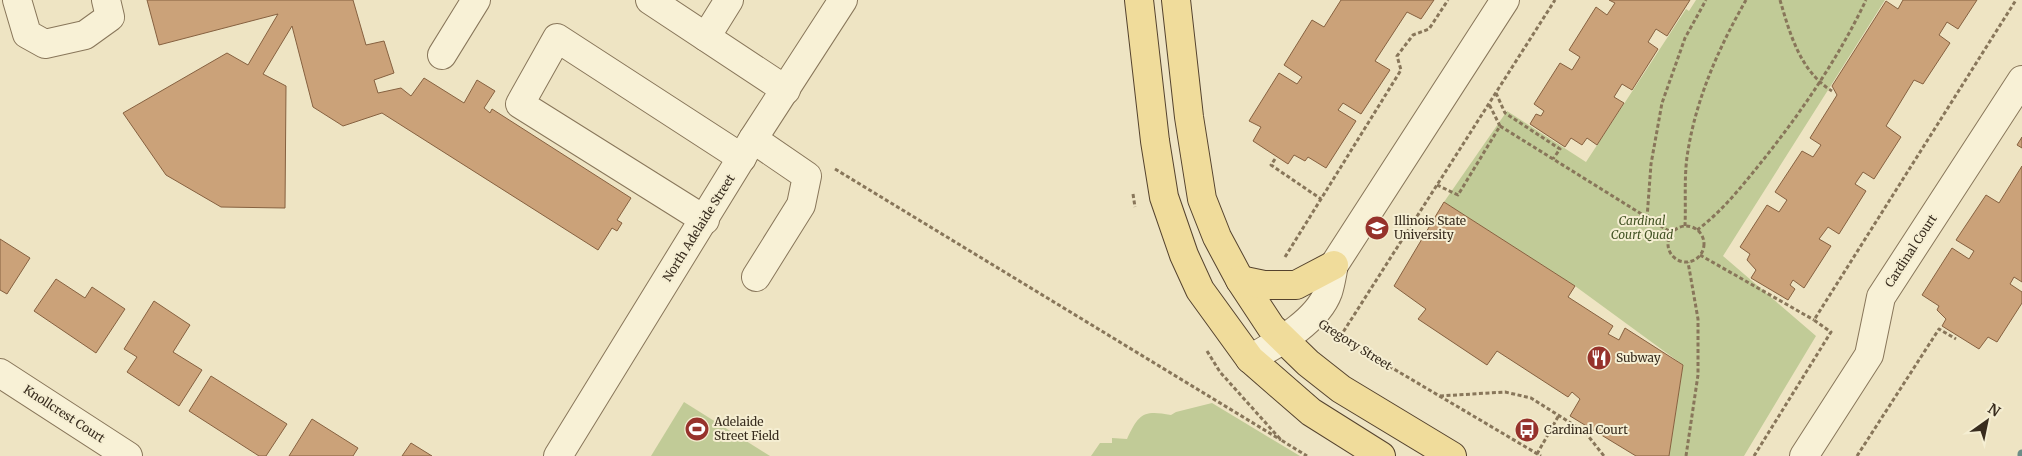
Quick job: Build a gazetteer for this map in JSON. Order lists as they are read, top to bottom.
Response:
{
  "streets": {
    "street": ["North Adelaide Street", "Cardinal Court", "Knollcrest Court"],
    "path": ["Gregory Street"]
  },
  "parks": ["Cardinal Court Quad"],
  "places": {
    "school or university": ["Illinois State University"],
    "restaurant": ["Subway"],
    "sports": ["Adelaide Street Field"],
    "bus stop": ["Cardinal Court"]
  },
  "north": "top right"
}
